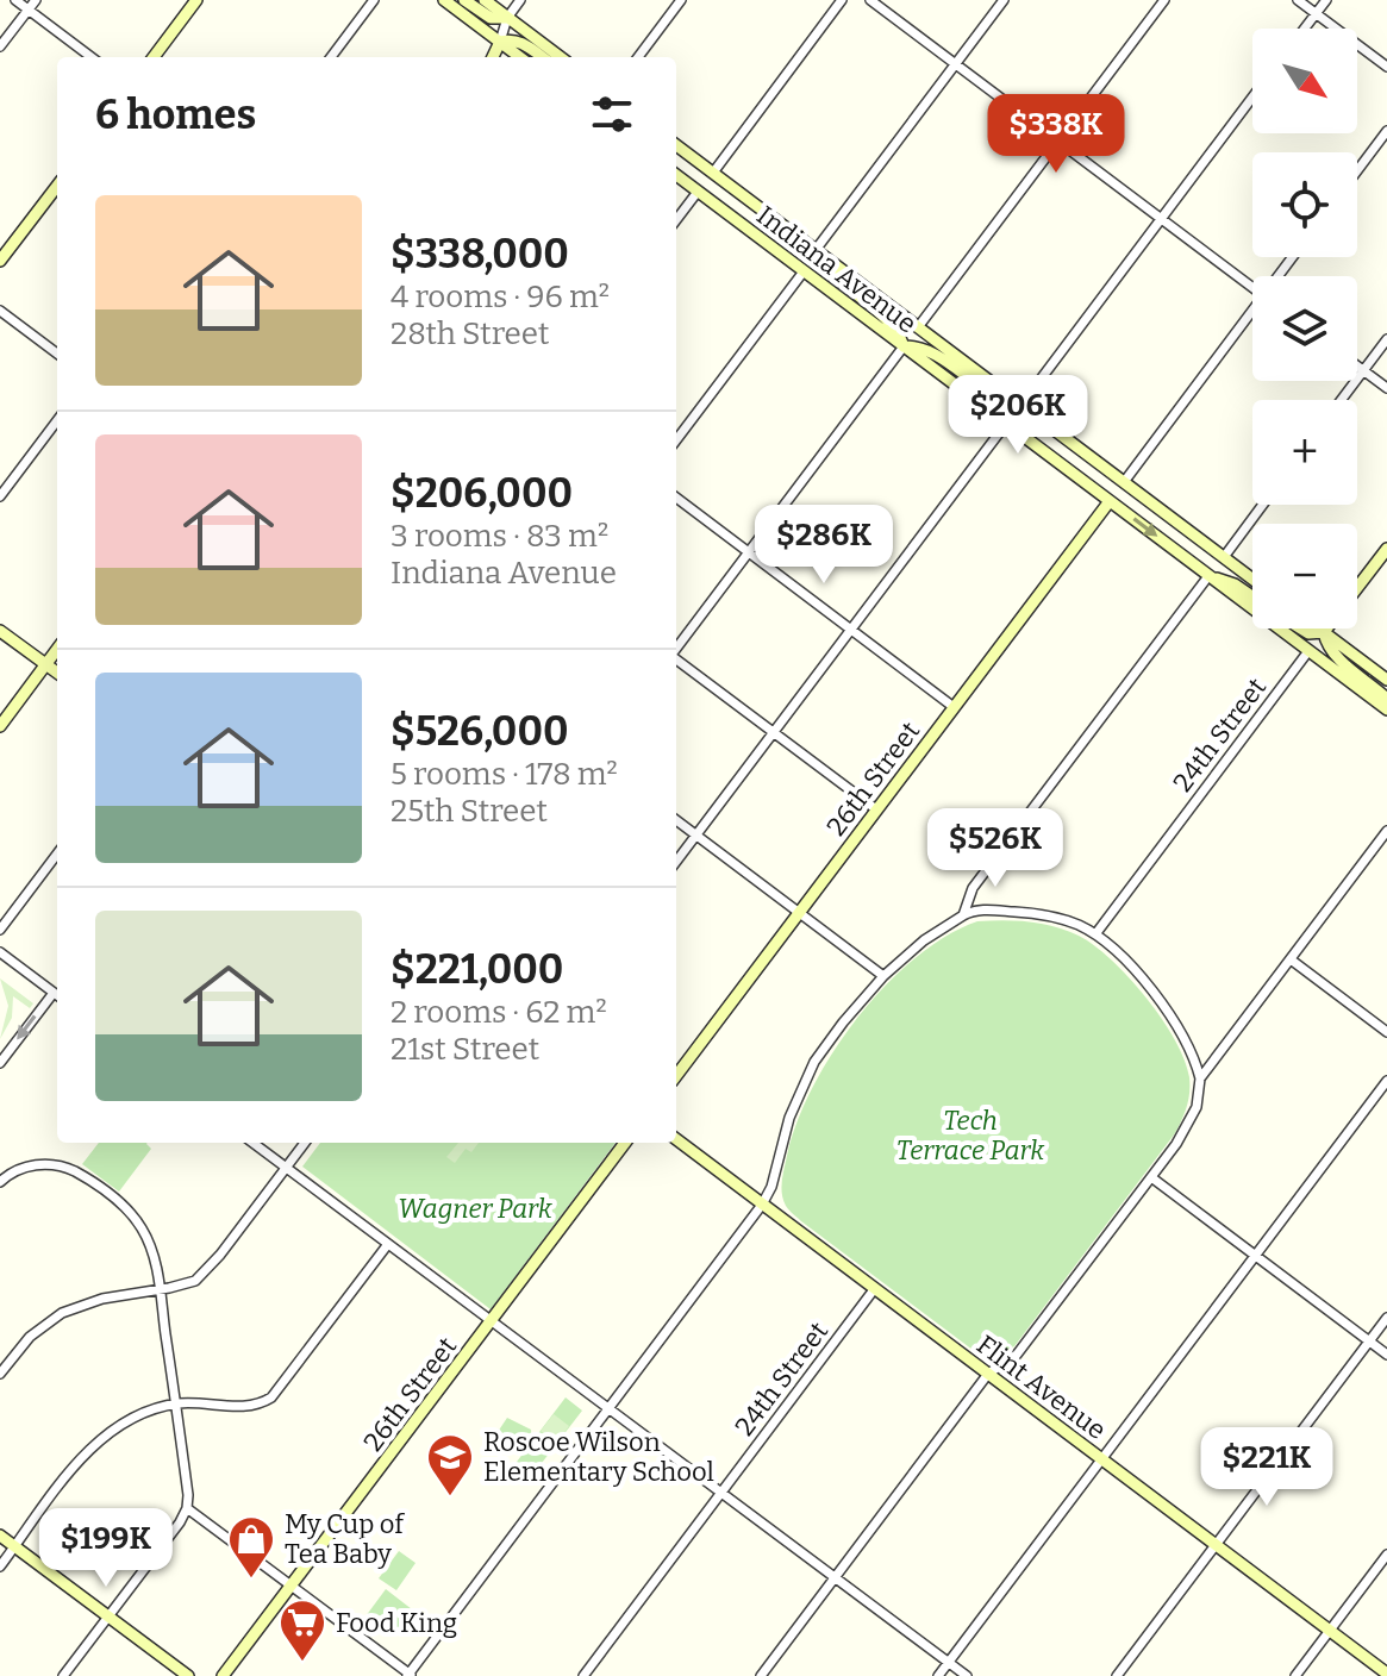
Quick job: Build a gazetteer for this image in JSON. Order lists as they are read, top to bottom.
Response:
{
  "streets": {
    "street": [
      "Indiana Avenue",
      "24th Street",
      "26th Street",
      "Flint Avenue"
    ]
  },
  "crossings": [
    ["Indiana Avenue", "24th Street"],
    ["Indiana Avenue", "26th Street"],
    ["24th Street", "Flint Avenue"]
  ],
  "parks": ["Tech Terrace Park", "Wagner Park"],
  "places": {
    "school or university": ["Roscoe Wilson Elementary School"],
    "shop": ["My Cup of Tea Baby"],
    "supermarket": ["Food King"]
  },
  "north": "bottom right",
  "page": {
    "map_buttons": ["+", "−"],
    "heading": "6 homes",
    "price": [
      "$338K",
      "$206K",
      "$286K",
      "$526K",
      "$221K",
      "$199K"
    ],
    "list": [
      {
        "name": "$338,000",
        "note": "4 rooms · 96 m² · 28th Street"
      },
      {
        "name": "$206,000",
        "note": "3 rooms · 83 m² · Indiana Avenue"
      },
      {
        "name": "$526,000",
        "note": "5 rooms · 178 m² · 25th Street"
      },
      {
        "name": "$221,000",
        "note": "2 rooms · 62 m² · 21st Street"
      }
    ]
  }
}
